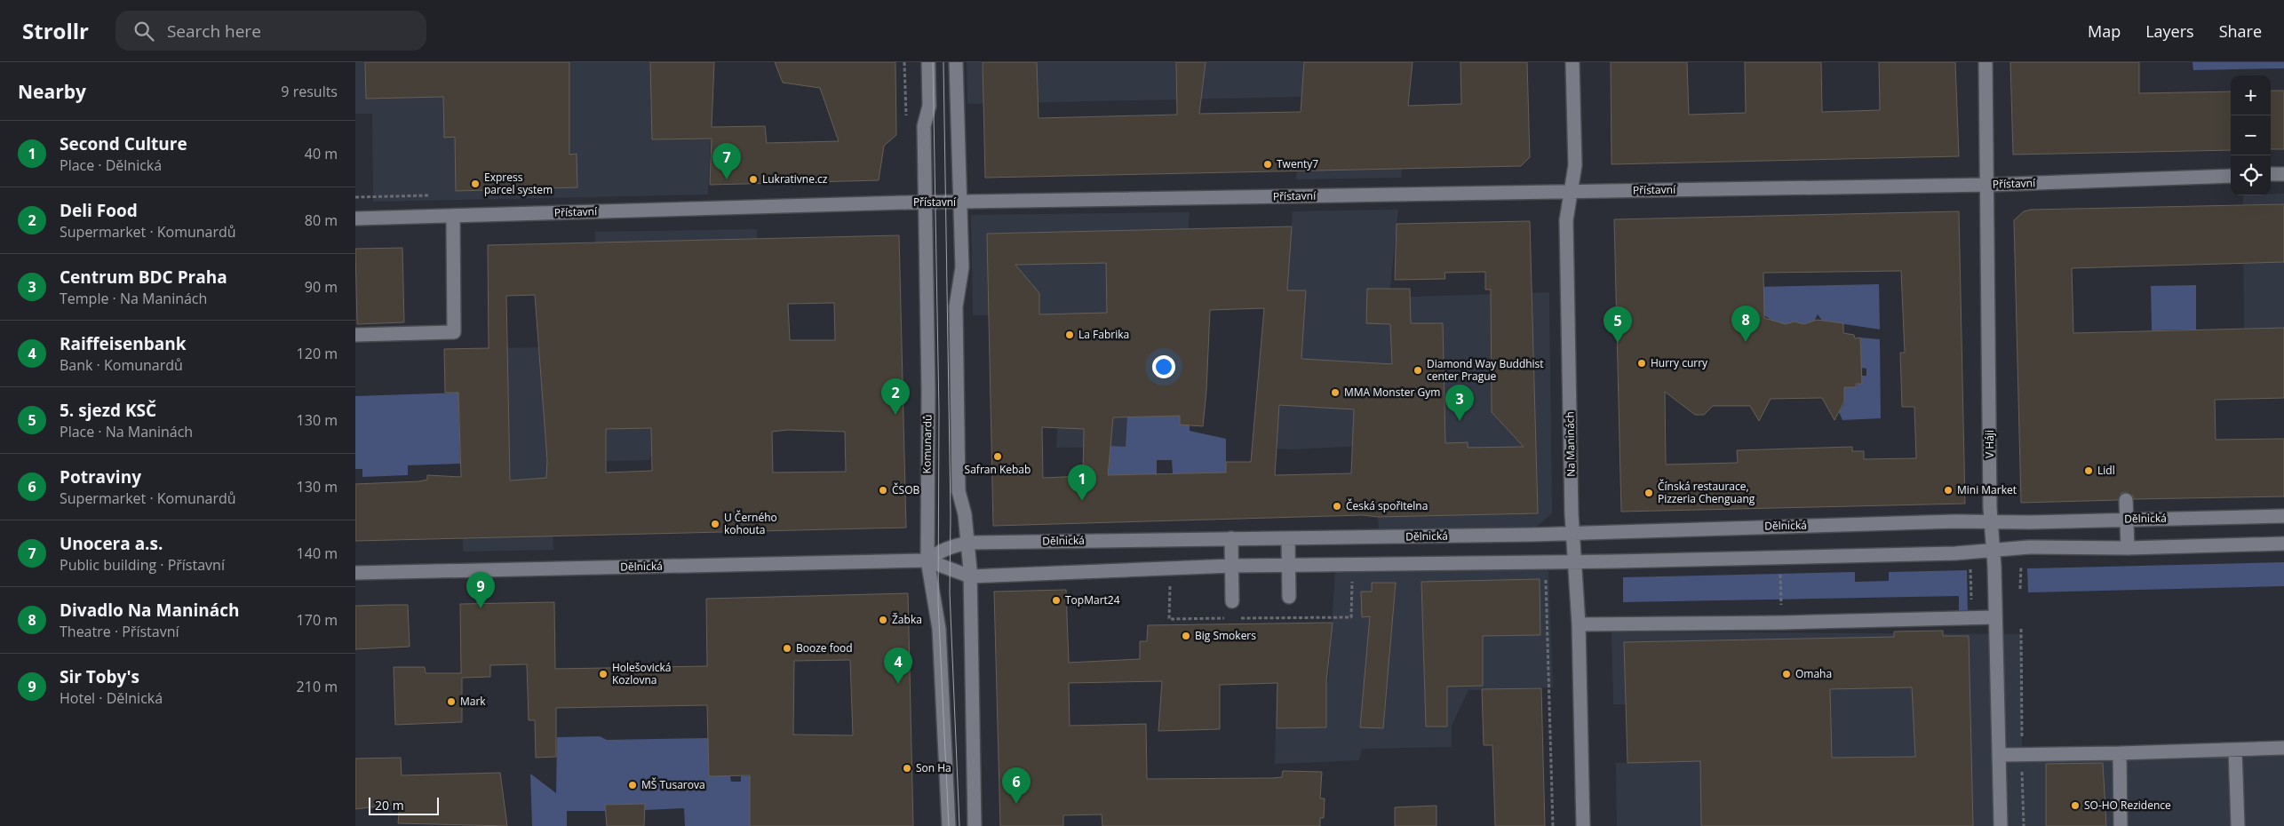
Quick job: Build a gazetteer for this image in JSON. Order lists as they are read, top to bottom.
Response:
{
  "streets": {
    "street": [
      "Přístavní",
      "Komunardů",
      "Na Maninách",
      "V Háji",
      "Dělnická"
    ]
  },
  "crossings": [
    ["Přístavní", "Komunardů"],
    ["Přístavní", "Na Maninách"],
    ["Přístavní", "V Háji"],
    ["Komunardů", "Dělnická"],
    ["Na Maninách", "Dělnická"],
    ["V Háji", "Dělnická"]
  ],
  "places": [
    "Twenty7",
    "Lukrativne.cz",
    "Express parcel system",
    "La Fabrika",
    "Hurry curry",
    "Diamond Way Buddhist center Prague",
    "MMA Monster Gym",
    "Safran Kebab",
    "Lidl",
    "ČSOB",
    "Mini Market",
    "Čínská restaurace, Pizzeria Chenguang",
    "Česká spořitelna",
    "U Černého kohouta",
    "TopMart24",
    "Žabka",
    "Big Smokers",
    "Booze food",
    "Holešovická Kozlovna",
    "Omaha",
    "Mark",
    "Son Ha",
    "MŠ Tusarova",
    "SO-HO Rezidence"
  ],
  "scale_bar": "20 m",
  "page": {
    "header": "Strollr",
    "search": "Search here",
    "nav": ["Map", "Layers", "Share"],
    "heading": ["Nearby", "9 results"],
    "map_buttons": ["+", "−"],
    "list": [
      {
        "mark": "1",
        "name": "Second Culture",
        "note": "Place · Dělnická",
        "value": "40 m"
      },
      {
        "mark": "2",
        "name": "Deli Food",
        "note": "Supermarket · Komunardů",
        "value": "80 m"
      },
      {
        "mark": "3",
        "name": "Centrum BDC Praha",
        "note": "Temple · Na Maninách",
        "value": "90 m"
      },
      {
        "mark": "4",
        "name": "Raiffeisenbank",
        "note": "Bank · Komunardů",
        "value": "120 m"
      },
      {
        "mark": "5",
        "name": "5. sjezd KSČ",
        "note": "Place · Na Maninách",
        "value": "130 m"
      },
      {
        "mark": "6",
        "name": "Potraviny",
        "note": "Supermarket · Komunardů",
        "value": "130 m"
      },
      {
        "mark": "7",
        "name": "Unocera a.s.",
        "note": "Public building · Přístavní",
        "value": "140 m"
      },
      {
        "mark": "8",
        "name": "Divadlo Na Maninách",
        "note": "Theatre · Přístavní",
        "value": "170 m"
      },
      {
        "mark": "9",
        "name": "Sir Toby's",
        "note": "Hotel · Dělnická",
        "value": "210 m"
      }
    ],
    "pins": [
      "7",
      "8",
      "5",
      "2",
      "3",
      "1",
      "9",
      "4",
      "6"
    ],
    "scale": "20 m"
  }
}
